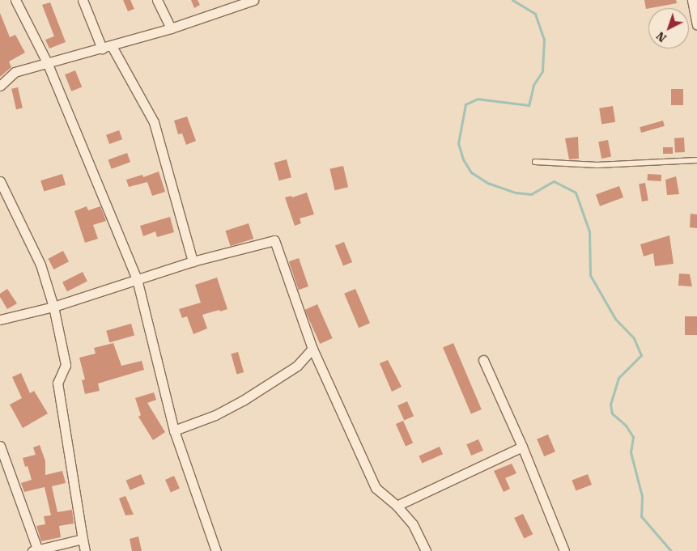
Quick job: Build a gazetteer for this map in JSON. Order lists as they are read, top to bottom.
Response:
{
  "north": "bottom left"
}
